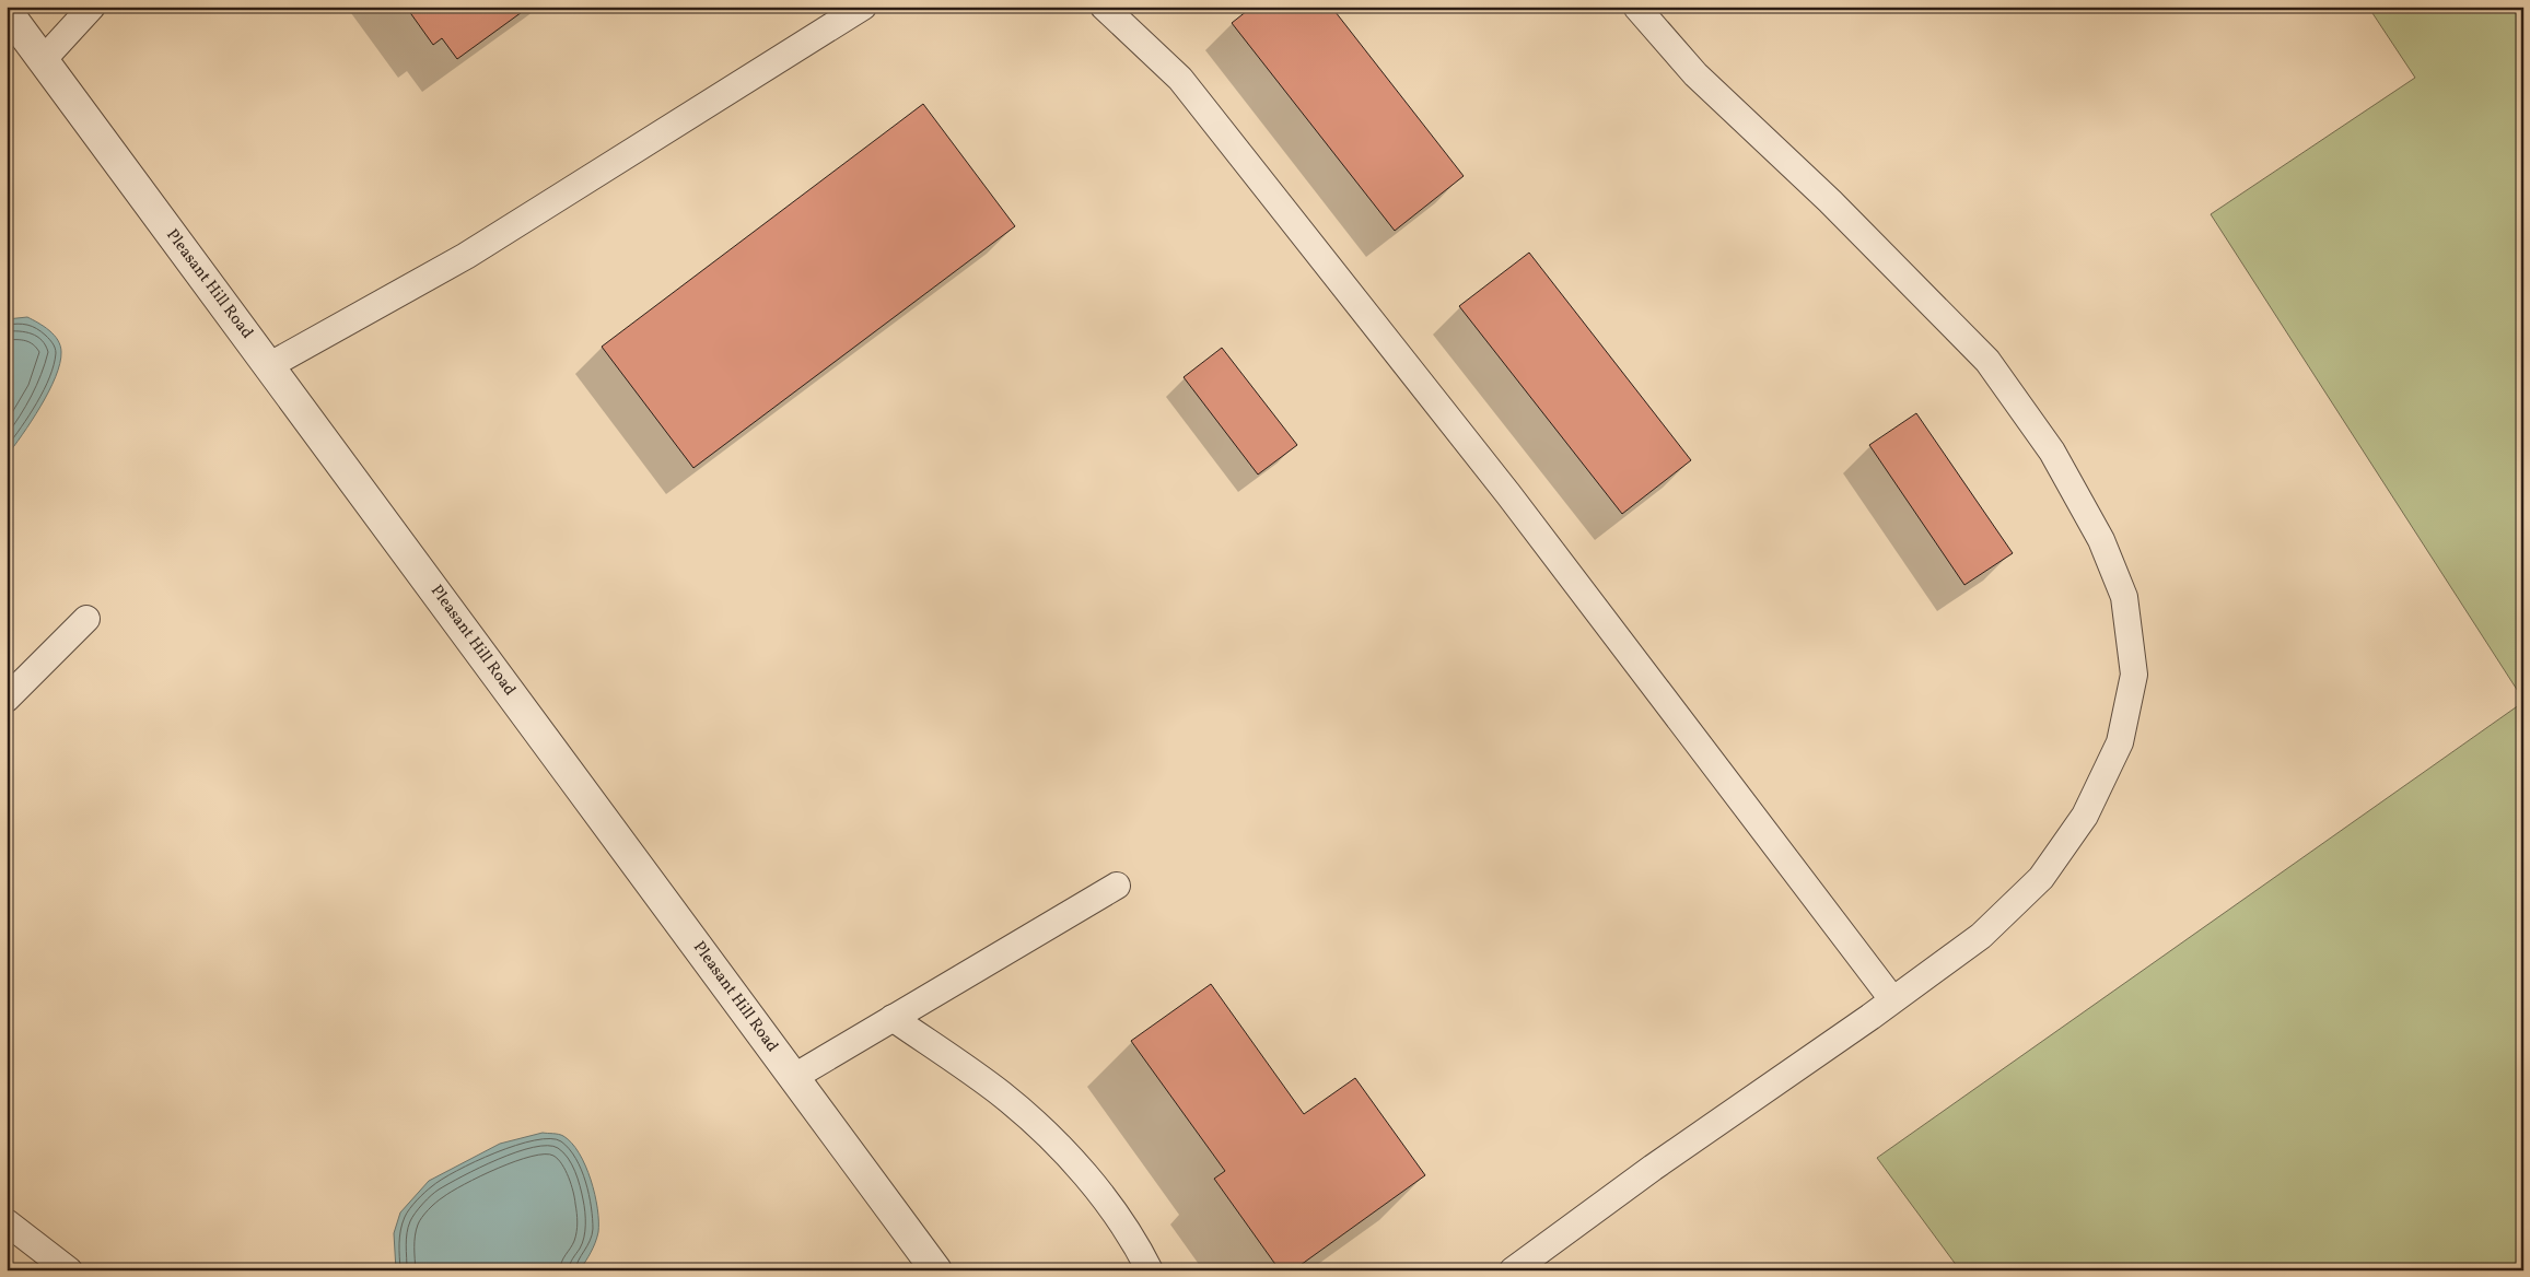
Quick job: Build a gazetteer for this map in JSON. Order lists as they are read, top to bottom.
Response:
{
  "streets": {
    "street": ["Pleasant Hill Road"]
  }
}
